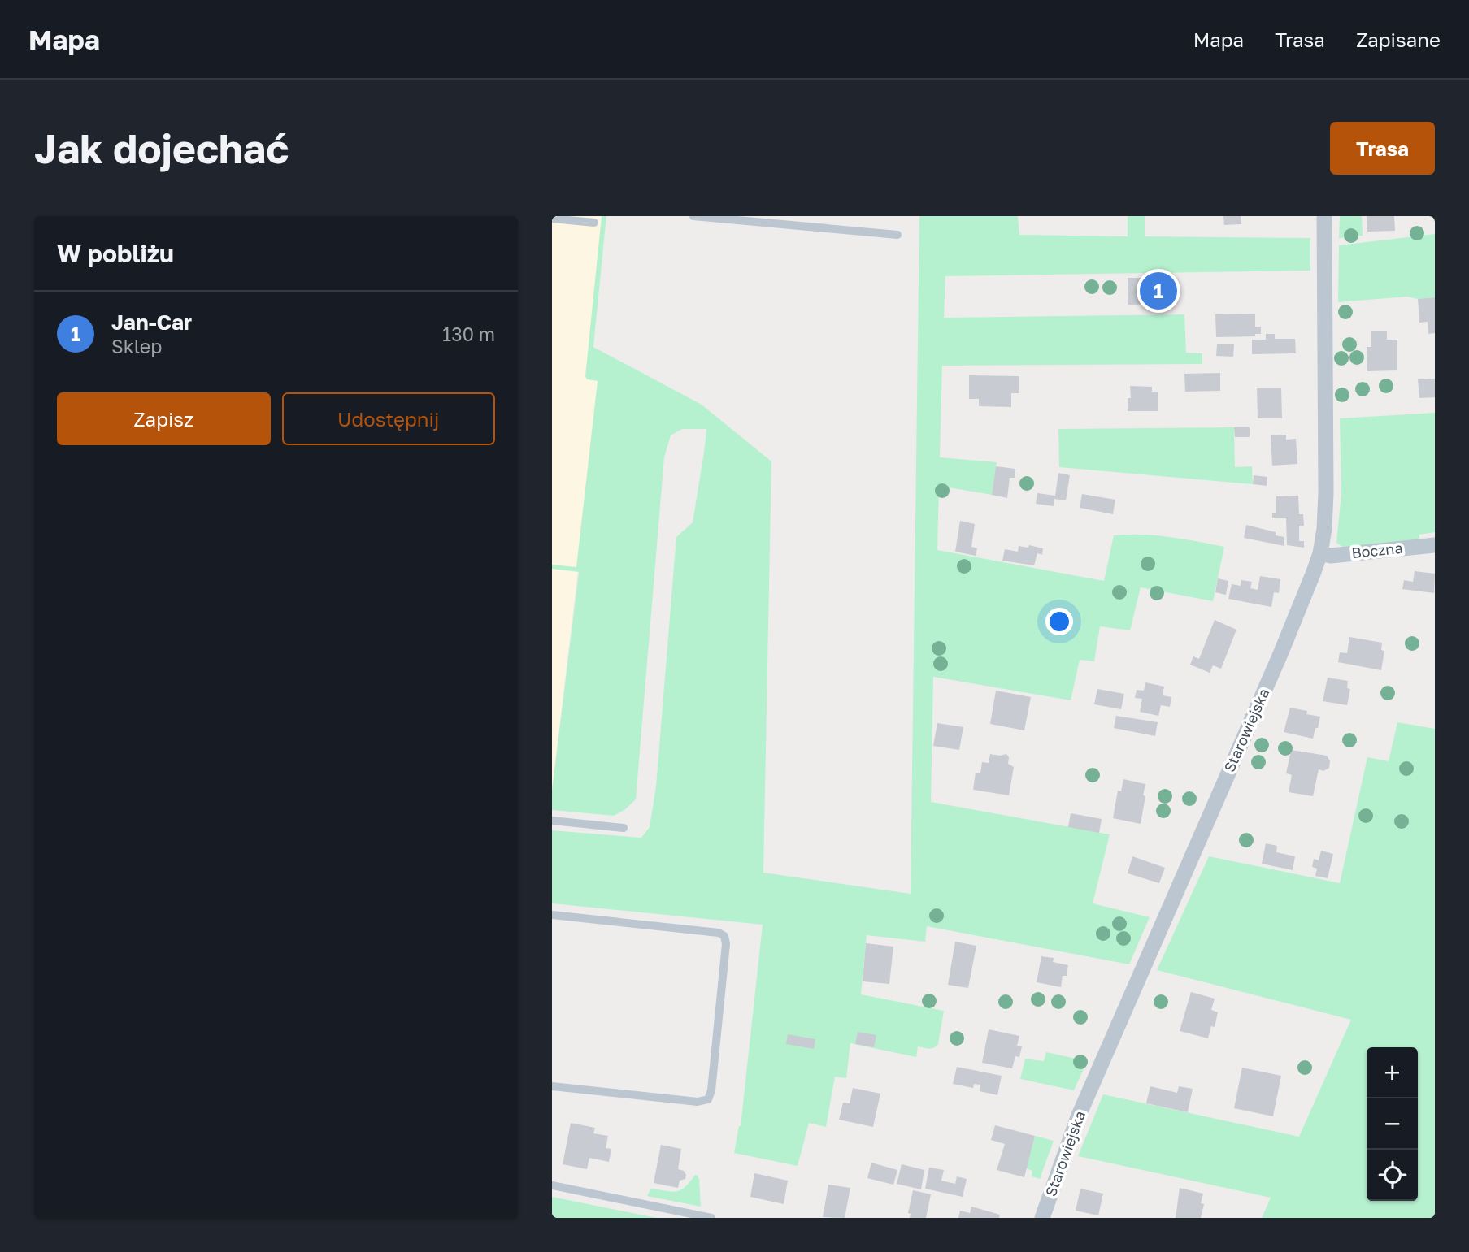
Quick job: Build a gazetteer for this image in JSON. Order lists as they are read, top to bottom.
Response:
{
  "streets": {
    "street": ["Boczna", "Starowiejska"]
  },
  "crossings": [
    ["Boczna", "Starowiejska"]
  ],
  "page": {
    "header": "Mapa",
    "nav": ["Mapa", "Trasa", "Zapisane"],
    "buttons": [
      "Trasa",
      ["Zapisz", "Udostępnij"]
    ],
    "title": "Jak dojechać",
    "heading": "W pobliżu",
    "pins": "1",
    "list": [
      {
        "mark": "1",
        "name": "Jan-Car",
        "note": "Sklep",
        "value": "130 m"
      }
    ],
    "map_buttons": ["+", "−"]
  }
}
